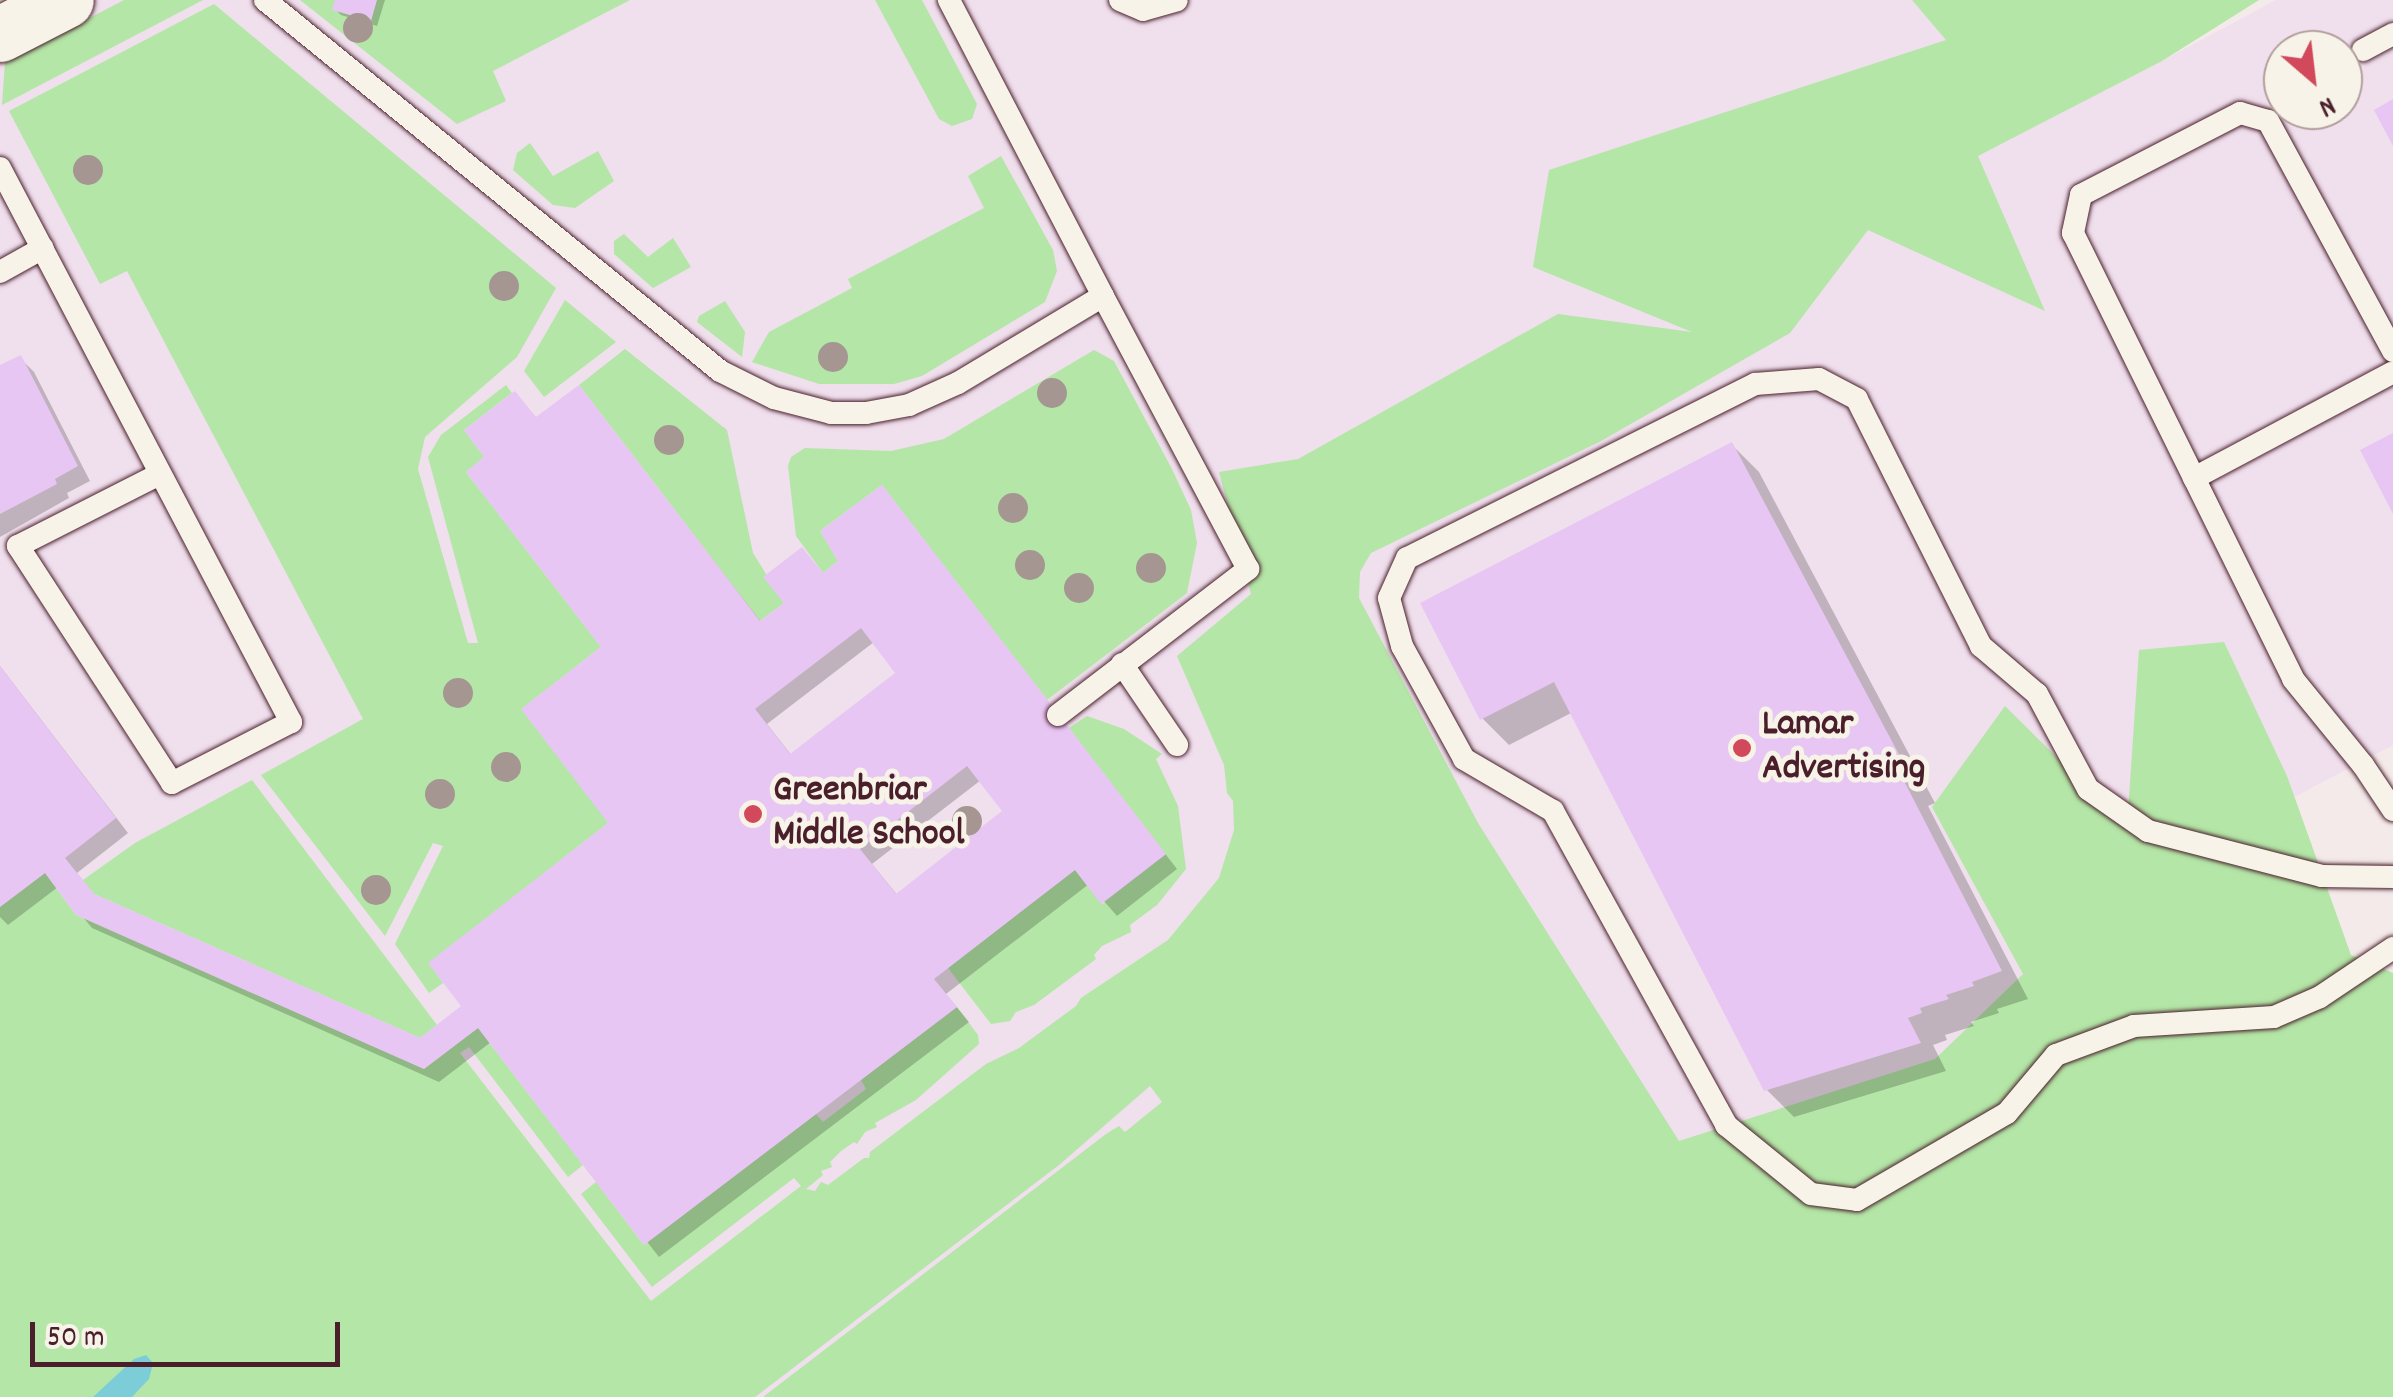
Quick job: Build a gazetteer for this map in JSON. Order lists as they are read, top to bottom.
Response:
{
  "places": ["Lamar Advertising", "Greenbriar Middle School"],
  "scale_bar": "50 m",
  "north": "bottom right"
}
